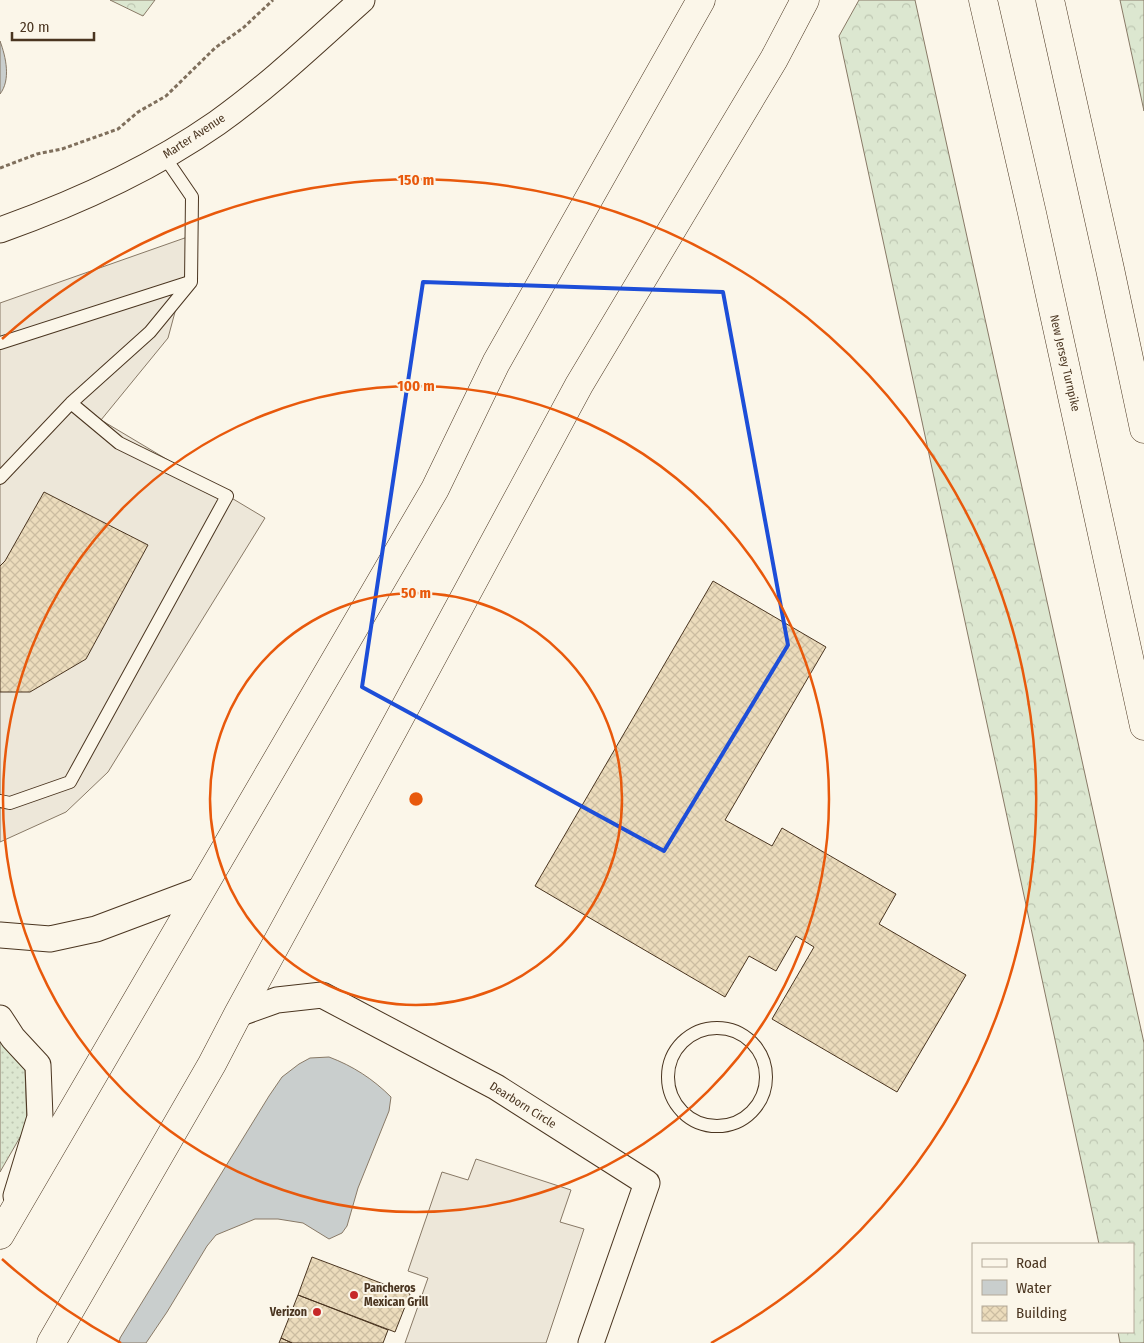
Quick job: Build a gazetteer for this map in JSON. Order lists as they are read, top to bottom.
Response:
{
  "streets": {
    "highway": ["New Jersey Turnpike"],
    "street": ["Marter Avenue", "Dearborn Circle"]
  },
  "places": ["Pancheros Mexican Grill", "Verizon"],
  "legend": ["Road", "Water", "Building"],
  "scale_bar": "20 m",
  "rings": ["150 m", "100 m", "50 m"]
}
